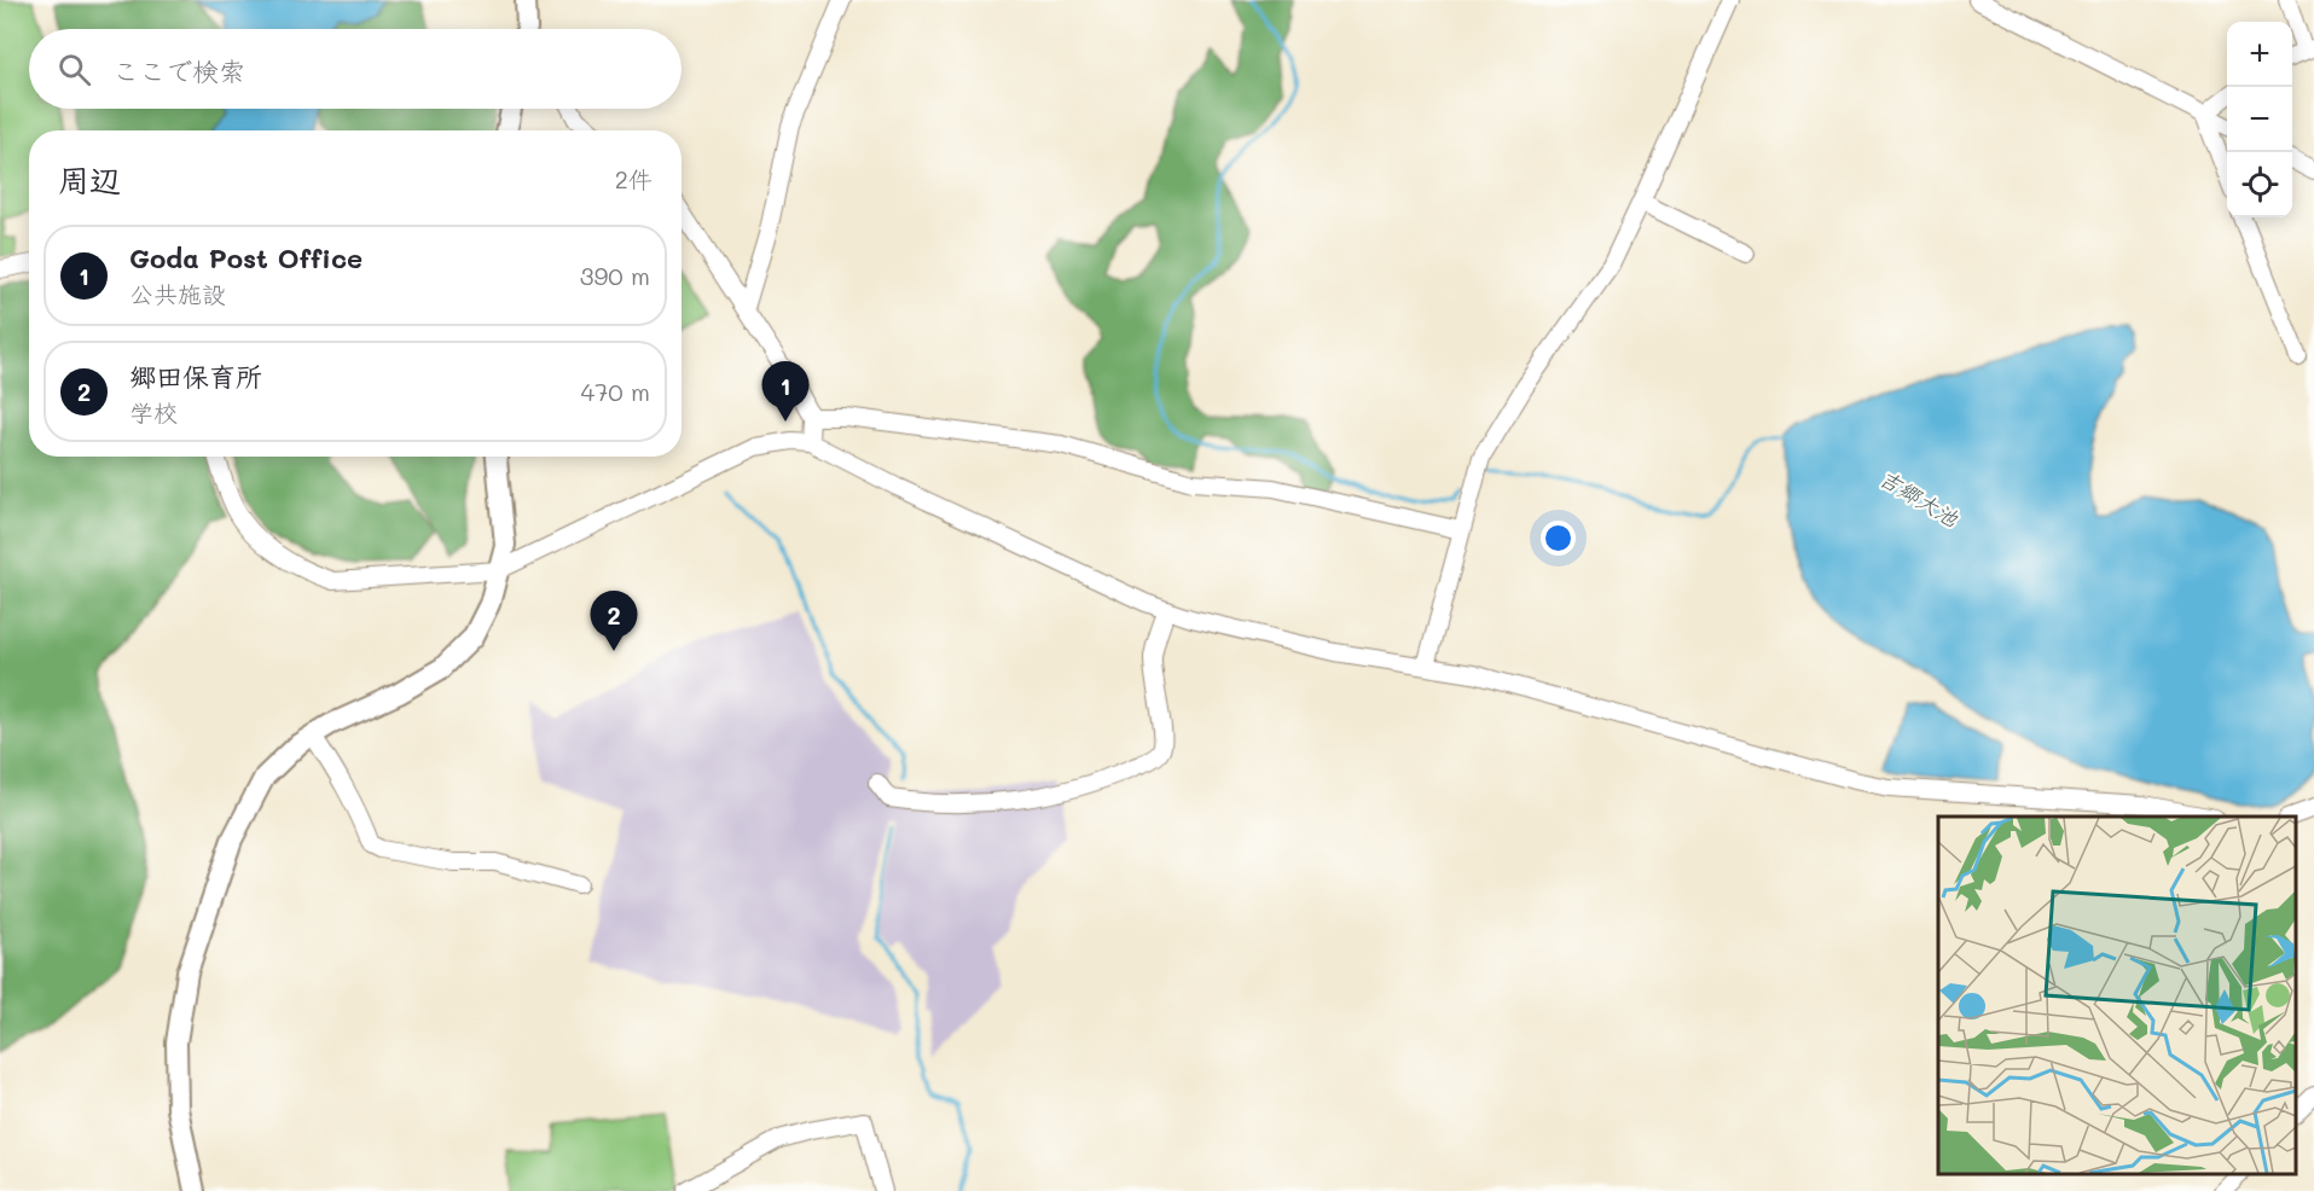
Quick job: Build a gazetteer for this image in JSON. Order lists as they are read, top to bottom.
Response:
{
  "water": ["吉郷大池"],
  "page": {
    "map_buttons": ["+", "−"],
    "search": "ここで検索",
    "heading": ["周辺", "2件"],
    "list": [
      {
        "mark": "1",
        "name": "Goda Post Office",
        "note": "公共施設",
        "value": "390 m"
      },
      {
        "mark": "2",
        "name": "郷田保育所",
        "note": "学校",
        "value": "470 m"
      }
    ],
    "pins": ["1", "2"]
  }
}
